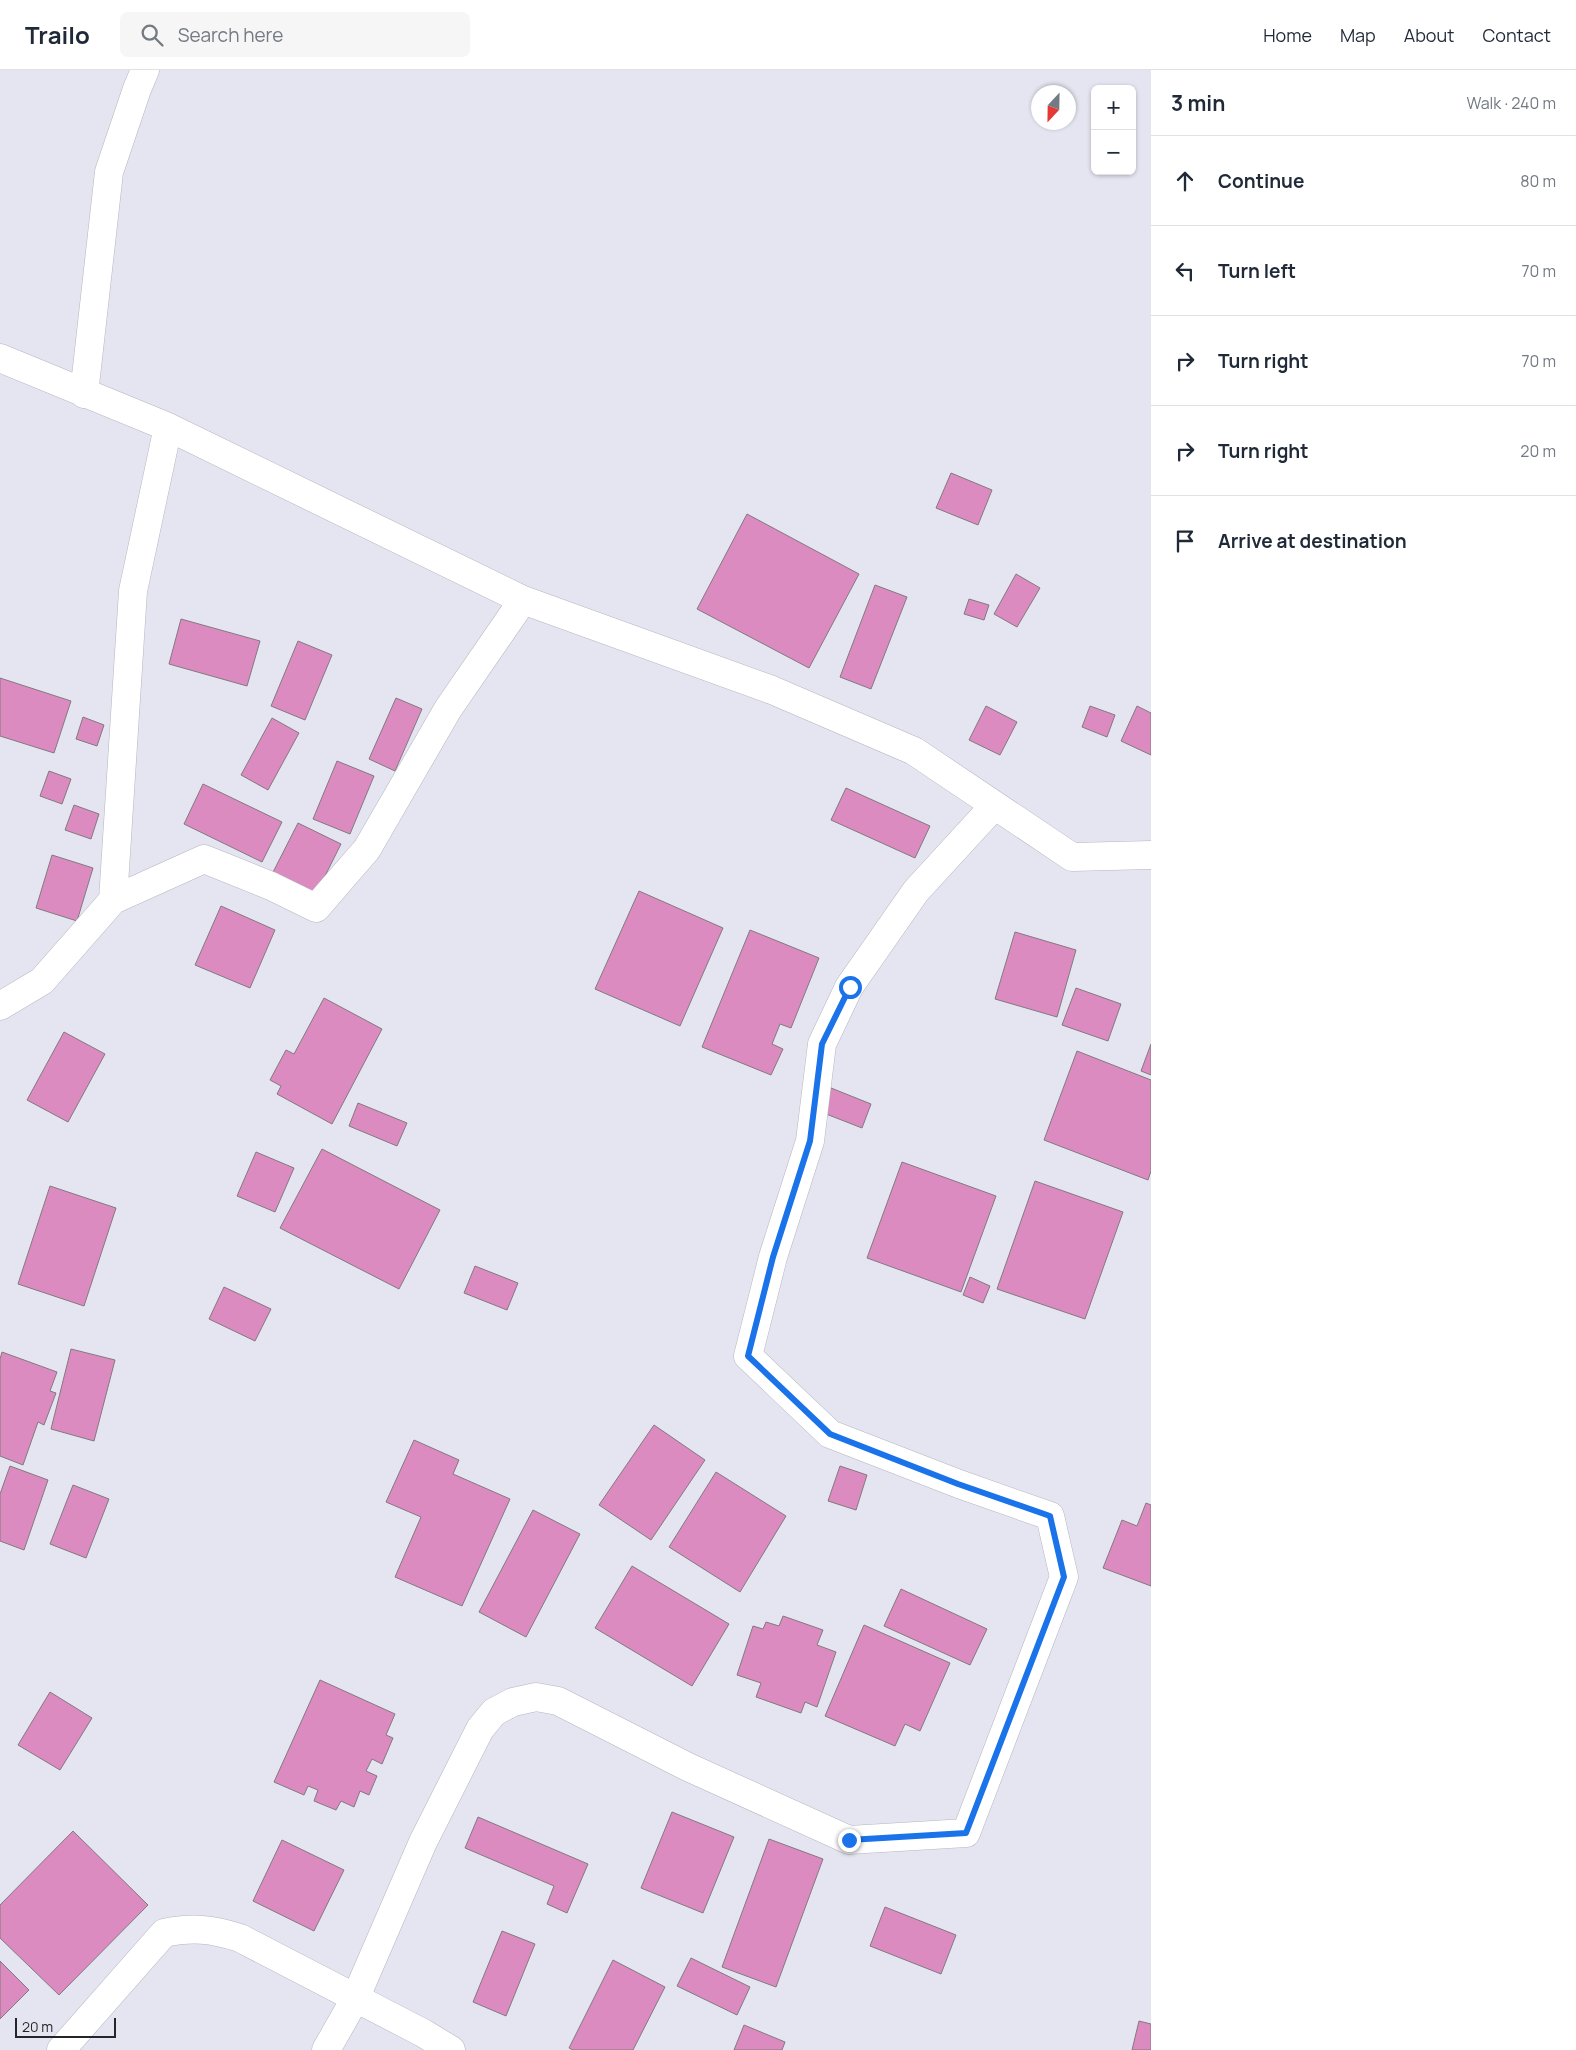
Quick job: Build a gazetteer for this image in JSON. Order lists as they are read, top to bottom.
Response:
{
  "scale_bar": "20 m",
  "north": "bottom",
  "page": {
    "header": "Trailo",
    "search": "Search here",
    "nav": [
      "Home",
      "Map",
      "About",
      "Contact"
    ],
    "heading": ["3 min", "Walk · 240 m"],
    "map_buttons": ["+", "−"],
    "list": [
      ["Continue", "80 m"],
      ["Turn left", "70 m"],
      ["Turn right", "70 m"],
      ["Turn right", "20 m"],
      "Arrive at destination"
    ],
    "scale": "20 m"
  }
}
